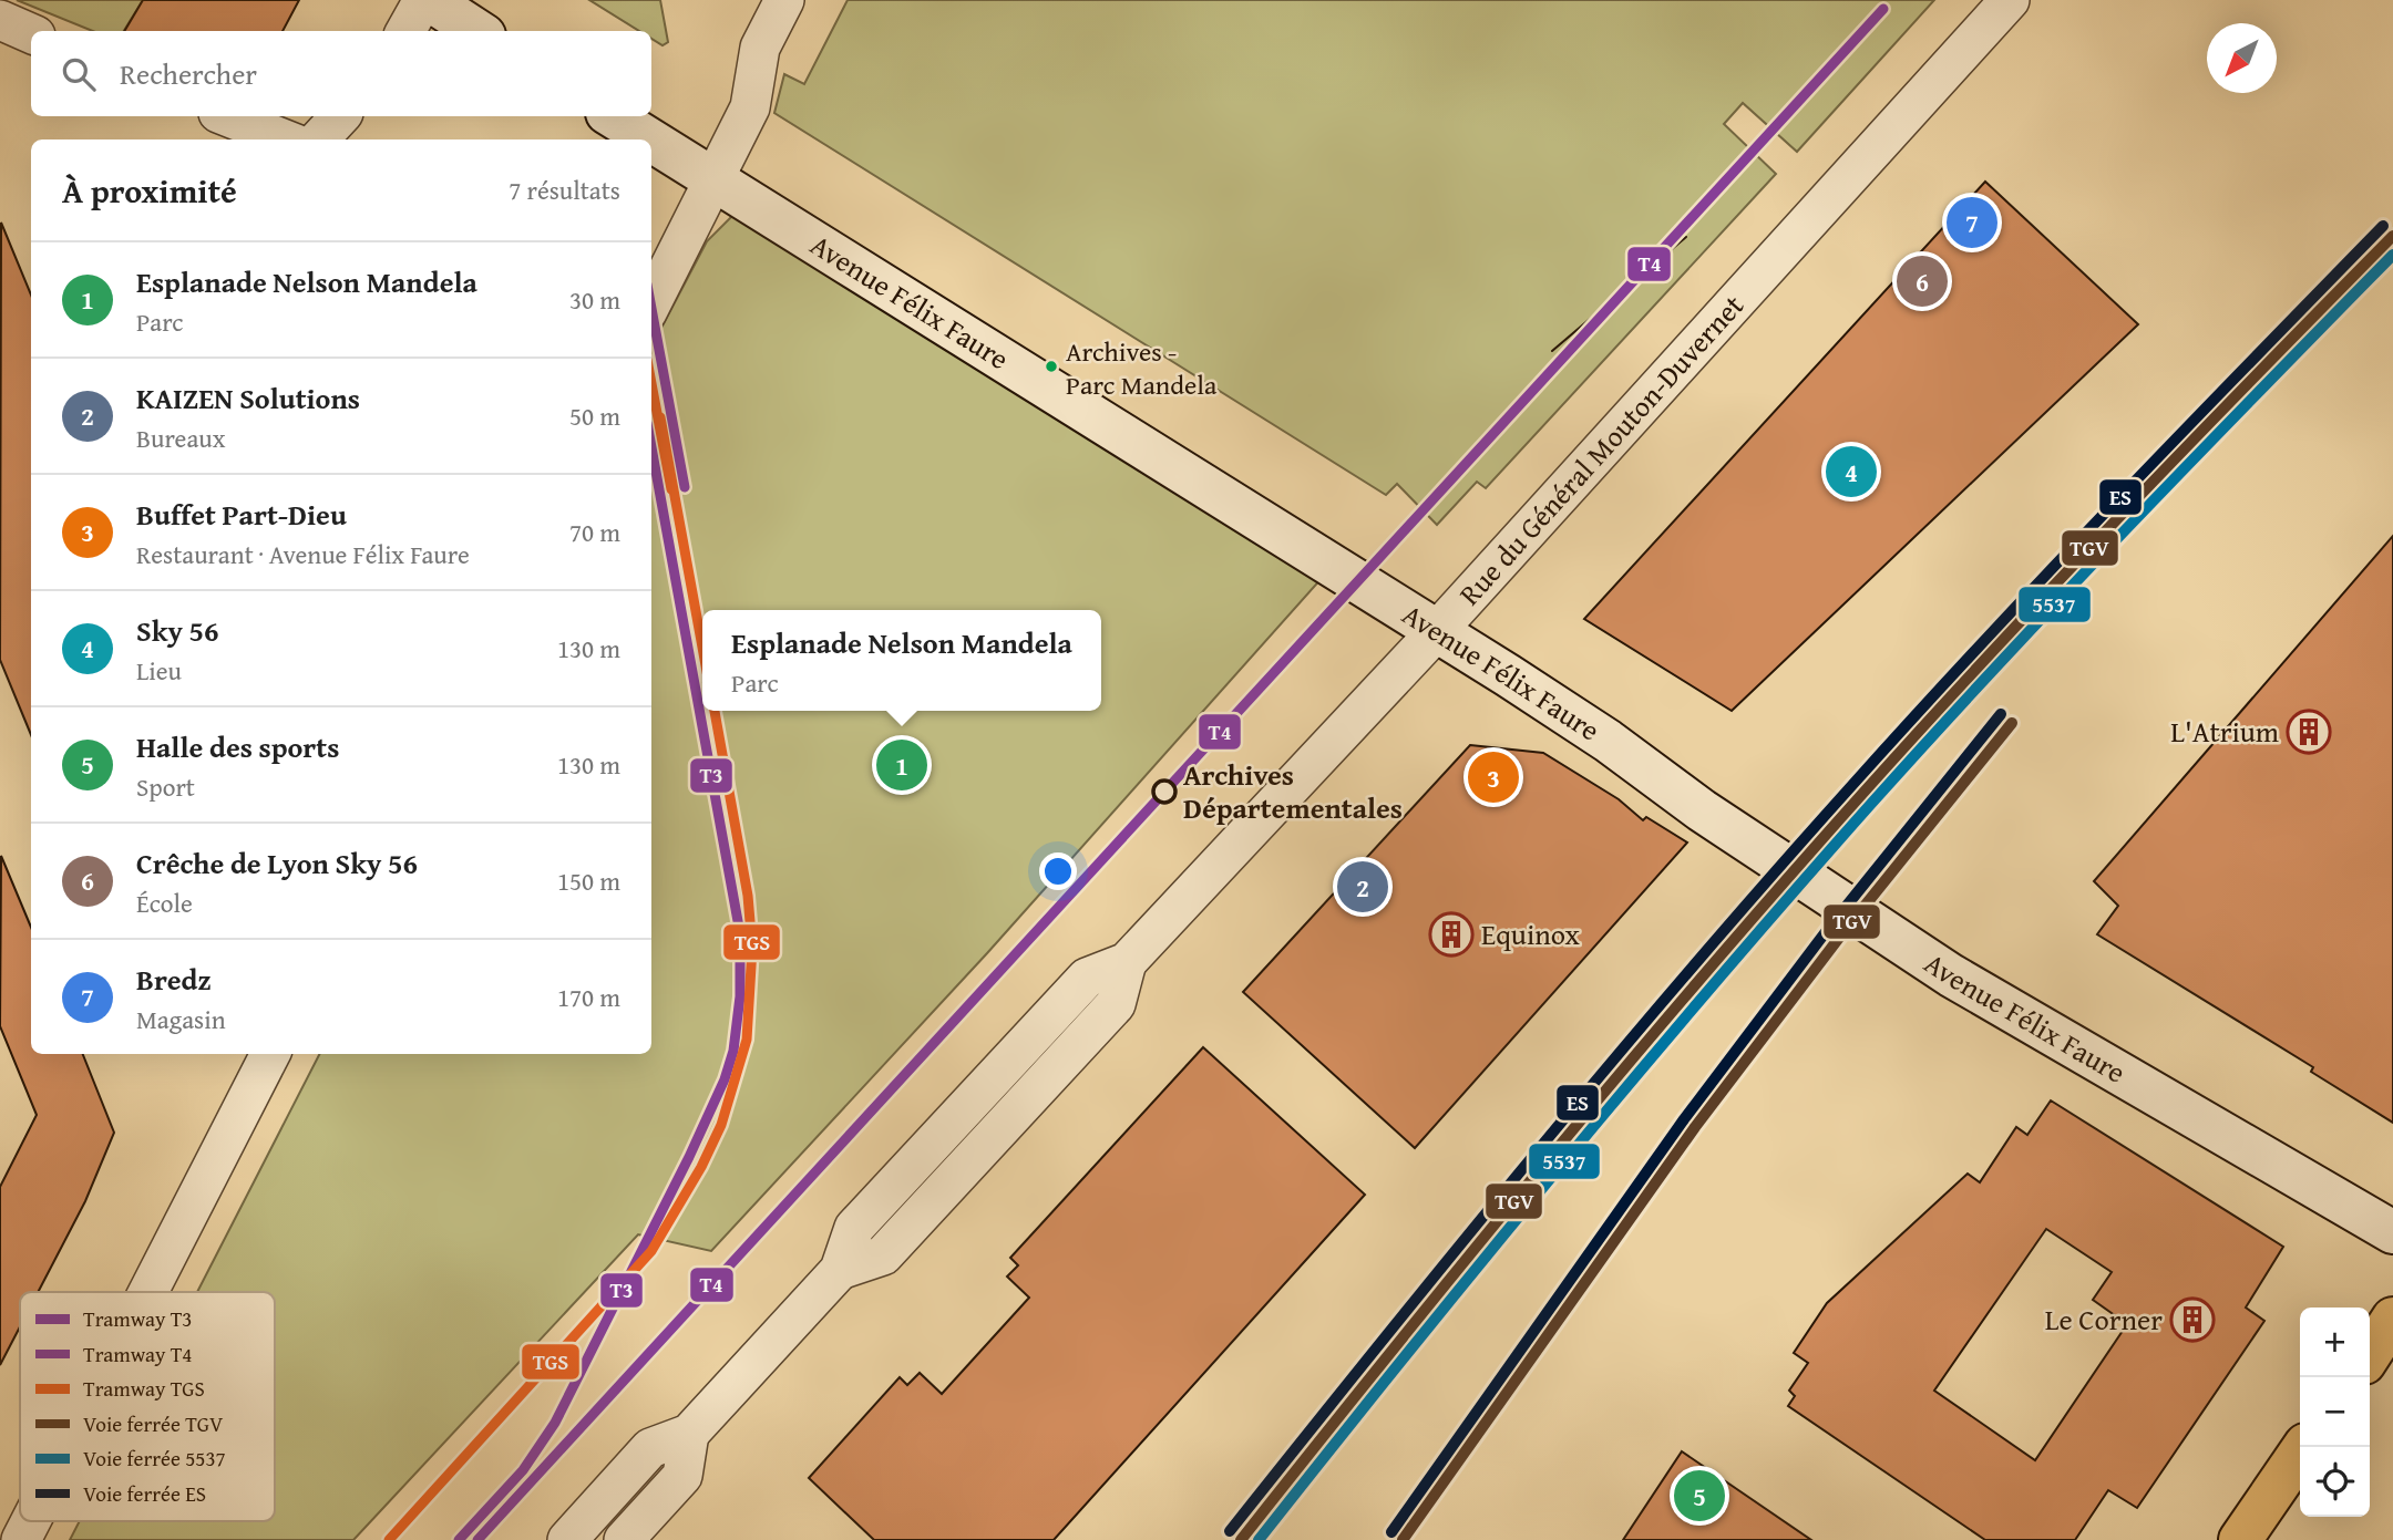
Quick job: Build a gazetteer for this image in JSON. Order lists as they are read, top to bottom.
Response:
{
  "streets": {
    "main road": ["Avenue Félix Faure"],
    "street": ["Rue du Général Mouton-Duvernet"]
  },
  "crossings": [
    ["Avenue Félix Faure", "Rue du Général Mouton-Duvernet"]
  ],
  "places": {
    "other": ["Archives - Parc Mandela", "Archives Départementales"],
    "building": ["L'Atrium", "Equinox", "Le Corner"]
  },
  "lines": [
    "tram line T4",
    "rail line ES",
    "rail line TGV",
    "rail line 5537",
    "tram line T3",
    "tram line TGS"
  ],
  "legend": [
    "Tramway T3",
    "Tramway T4",
    "Tramway TGS",
    "Voie ferrée TGV",
    "Voie ferrée 5537",
    "Voie ferrée ES"
  ],
  "north": "bottom left",
  "page": {
    "search": "Rechercher",
    "heading": ["À proximité", "7 résultats"],
    "pins": [
      "7",
      "6",
      "4",
      "1",
      "3",
      "2",
      "5"
    ],
    "list": [
      {
        "mark": "1",
        "name": "Esplanade Nelson Mandela",
        "note": "Parc",
        "value": "30 m"
      },
      {
        "mark": "2",
        "name": "KAIZEN Solutions",
        "note": "Bureaux",
        "value": "50 m"
      },
      {
        "mark": "3",
        "name": "Buffet Part-Dieu",
        "note": "Restaurant · Avenue Félix Faure",
        "value": "70 m"
      },
      {
        "mark": "4",
        "name": "Sky 56",
        "note": "Lieu",
        "value": "130 m"
      },
      {
        "mark": "5",
        "name": "Halle des sports",
        "note": "Sport",
        "value": "130 m"
      },
      {
        "mark": "6",
        "name": "Crêche de Lyon Sky 56",
        "note": "École",
        "value": "150 m"
      },
      {
        "mark": "7",
        "name": "Bredz",
        "note": "Magasin",
        "value": "170 m"
      }
    ],
    "popup": ["Esplanade Nelson Mandela", "Parc"],
    "map_buttons": ["+", "−"]
  }
}
